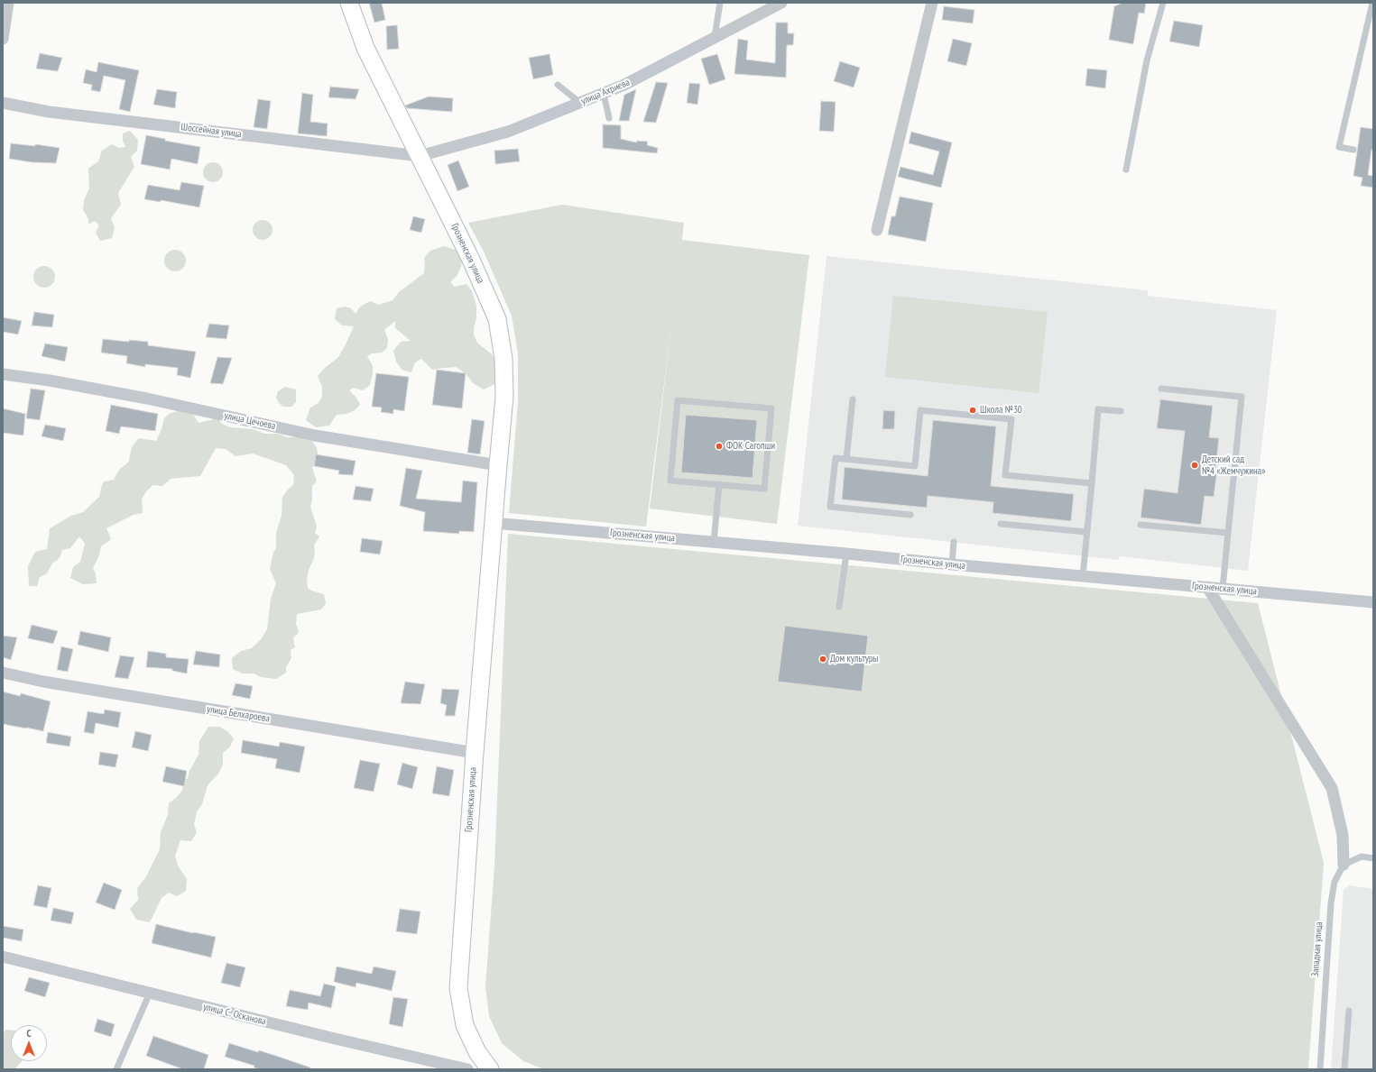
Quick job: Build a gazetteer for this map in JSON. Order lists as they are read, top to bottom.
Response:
{
  "streets": {
    "street": [
      "улица Ахриева",
      "Шоссейная улица",
      "Грозненская улица",
      "улица Цечоева",
      "улица Белхароева",
      "улица С. Осканова"
    ],
    "lane": ["Западная улица"]
  },
  "crossings": [
    ["улица Ахриева", "Шоссейная улица"],
    ["улица Ахриева", "Грозненская улица"],
    ["Шоссейная улица", "Грозненская улица"],
    ["Грозненская улица", "улица Цечоева"],
    ["Грозненская улица", "улица Белхароева"]
  ],
  "places": [
    "Школа №30",
    "ФОК Сагопши",
    "Детский сад №4 «Жемчужина»",
    "Дом культуры"
  ],
  "north": "top"
}
